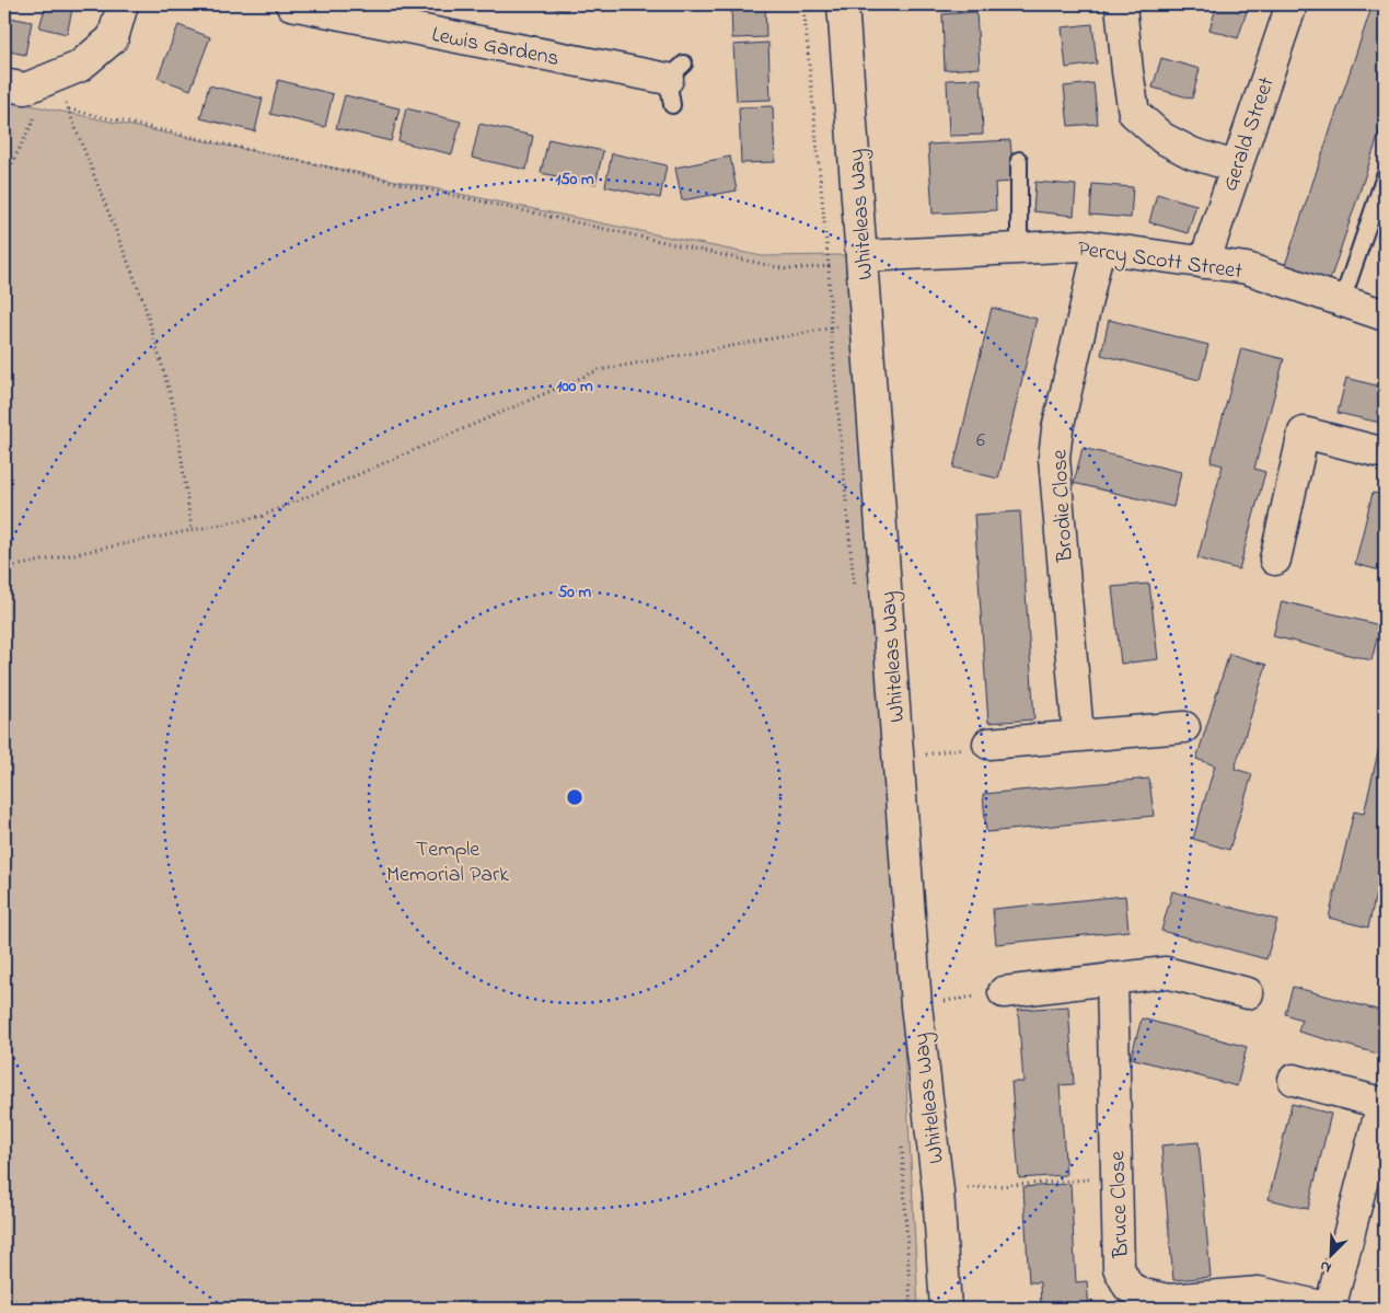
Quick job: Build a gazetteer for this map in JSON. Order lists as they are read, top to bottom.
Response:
{
  "streets": {
    "street": [
      "Lewis Gardens",
      "Gerald Street",
      "Whiteleas Way",
      "Percy Scott Street",
      "Brodie Close",
      "Bruce Close"
    ]
  },
  "crossings": [
    ["Gerald Street", "Percy Scott Street"],
    ["Whiteleas Way", "Percy Scott Street"],
    ["Percy Scott Street", "Brodie Close"]
  ],
  "parks": ["Temple Memorial Park"],
  "house_numbers": ["6"],
  "north": "bottom left",
  "rings": ["150 m", "100 m", "50 m"]
}
